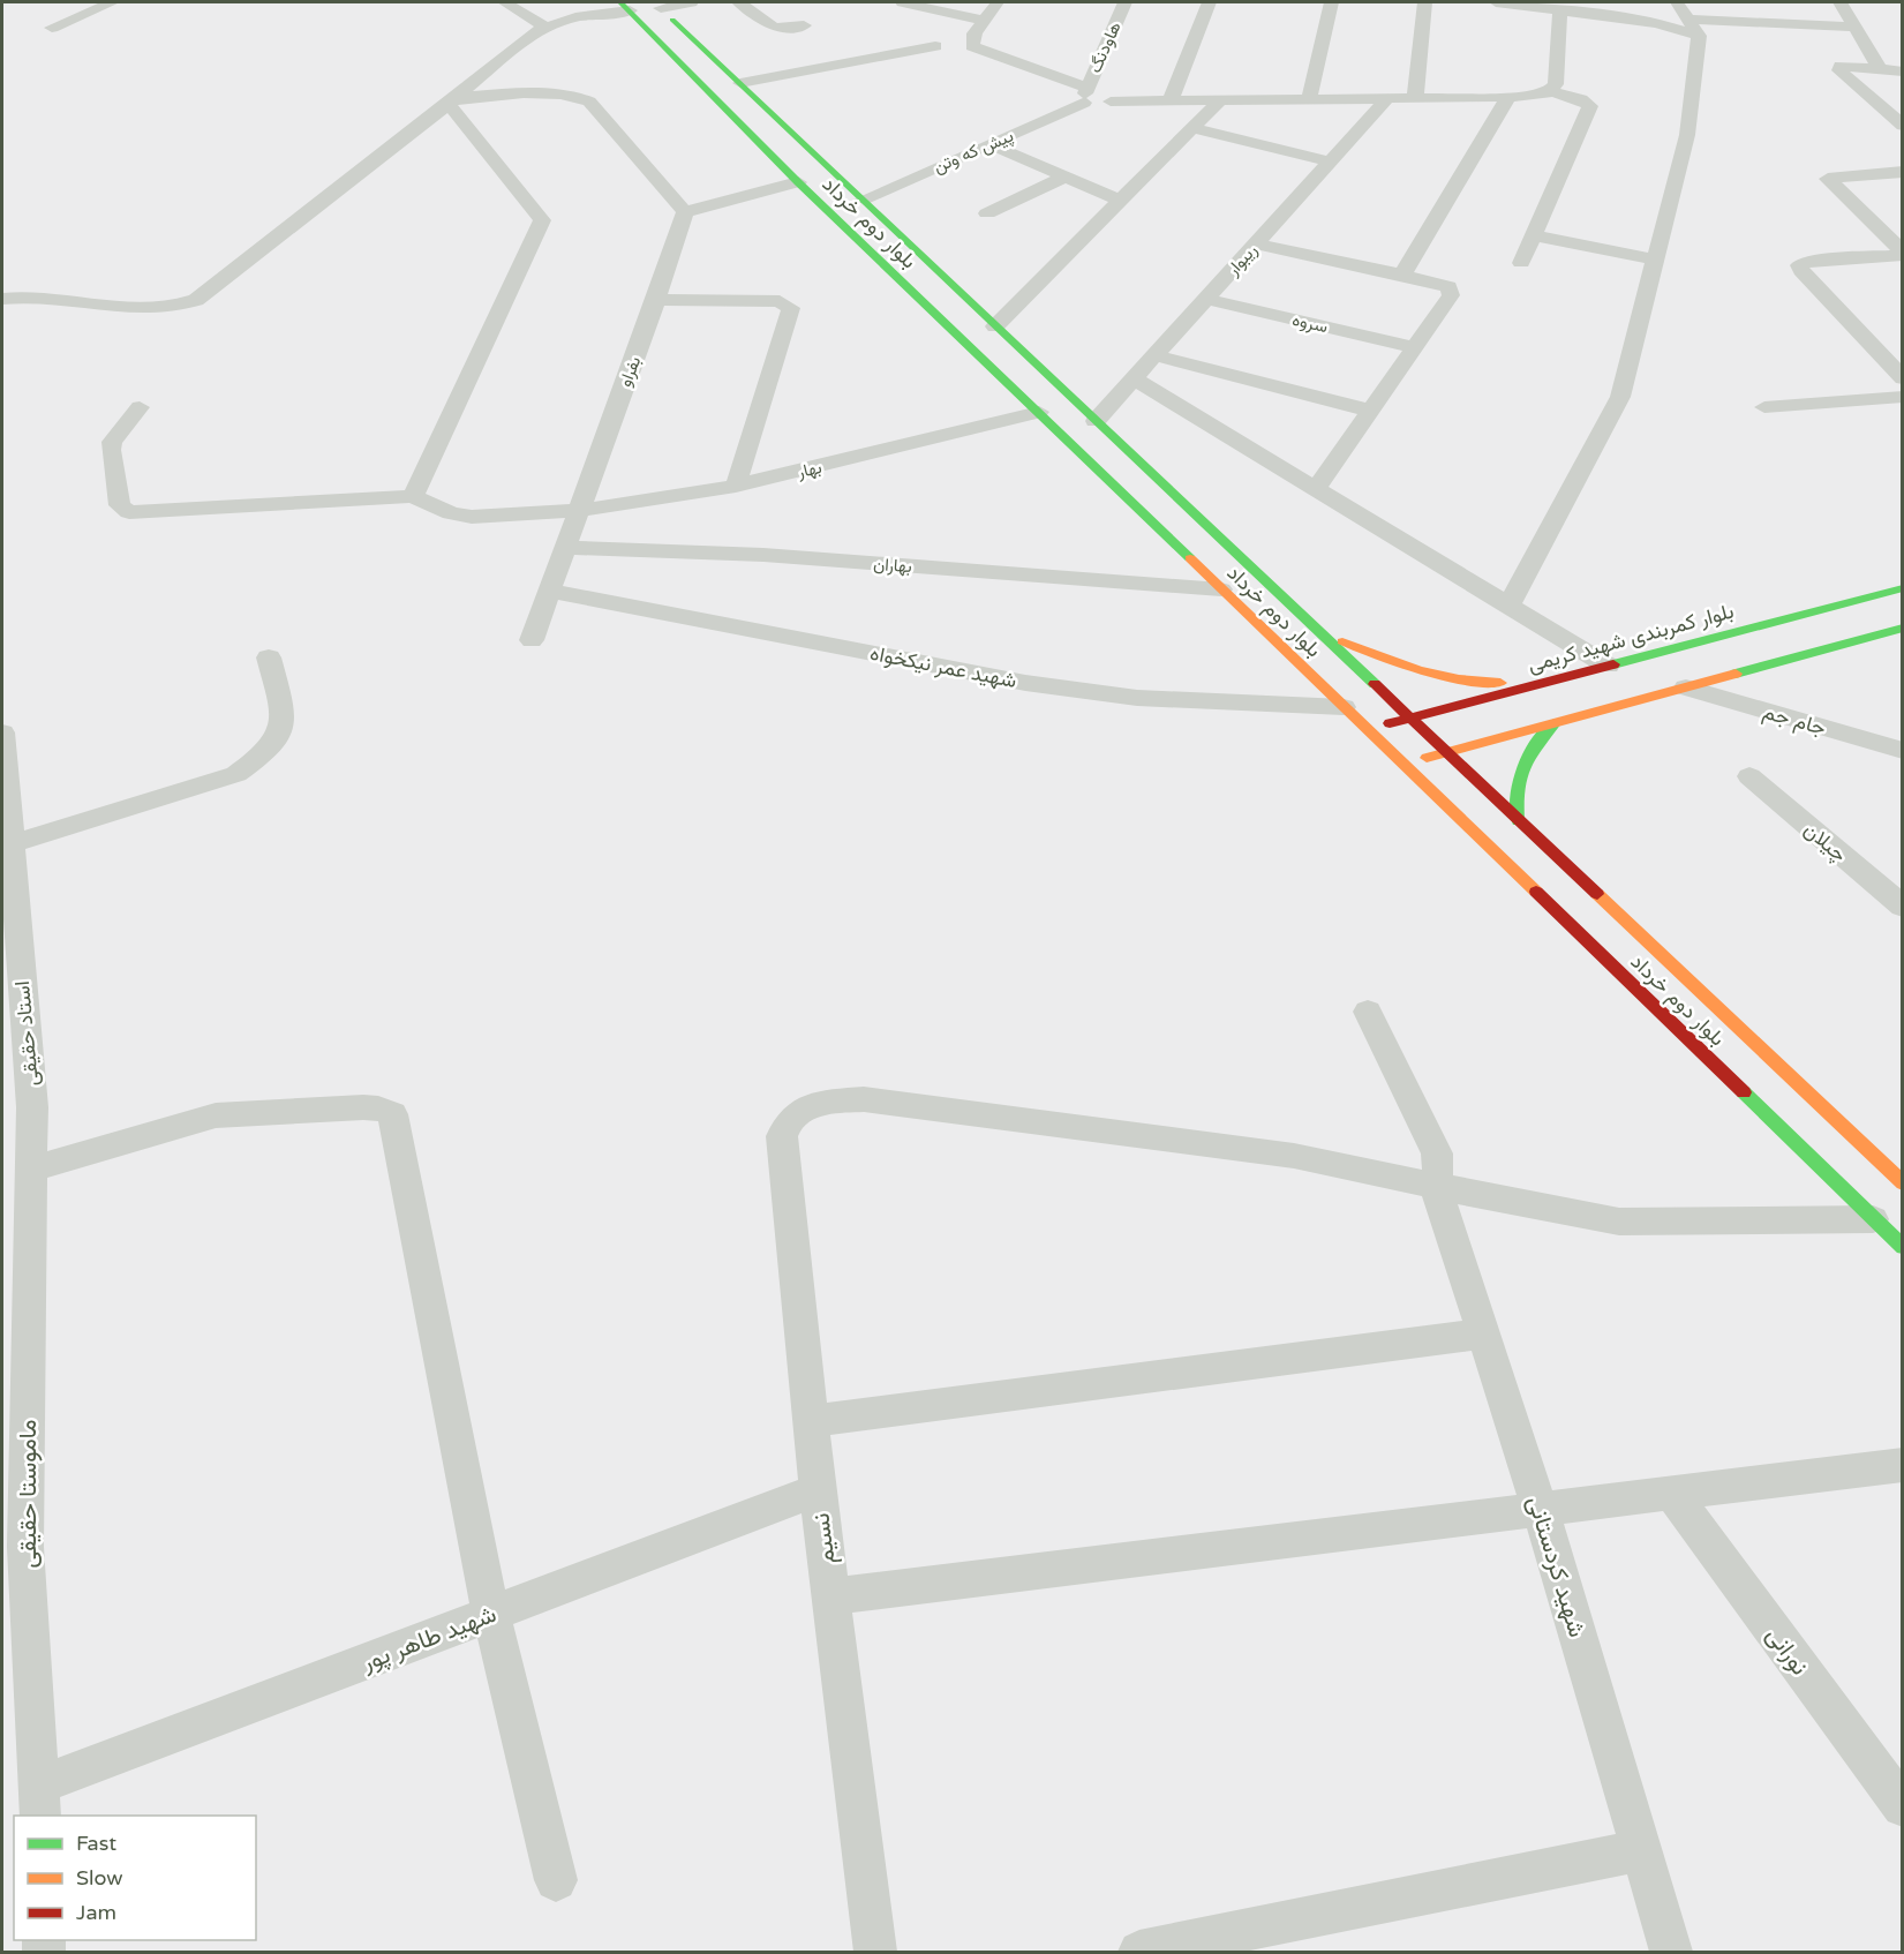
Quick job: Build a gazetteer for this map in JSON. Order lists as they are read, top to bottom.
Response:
{
  "streets": {
    "street": [
      "هاودنگ",
      "پیش که وتن",
      "بلوار دوم خرداد",
      "ریبوار",
      "سروه",
      "بفراو",
      "بهار",
      "بهاران",
      "بلوار کمربندی شهید کریمی",
      "شهید عمر نیکخواه",
      "جام جم",
      "چیلان",
      "استاد حقیقی",
      "ماموستا حقیقی",
      "نسیم",
      "شهید کردستانی",
      "شهید طاهر پور",
      "نورانی"
    ]
  },
  "crossings": [
    ["هاودنگ", "پیش که وتن"],
    ["پیش که وتن", "بلوار دوم خرداد"],
    ["بلوار دوم خرداد", "ریبوار"],
    ["بلوار دوم خرداد", "بهار"],
    ["بلوار دوم خرداد", "بهاران"],
    ["بلوار دوم خرداد", "بلوار کمربندی شهید کریمی"],
    ["بلوار دوم خرداد", "شهید عمر نیکخواه"],
    ["ریبوار", "سروه"],
    ["بفراو", "بهار"],
    ["بفراو", "بهاران"],
    ["بفراو", "شهید عمر نیکخواه"],
    ["استاد حقیقی", "ماموستا حقیقی"],
    ["ماموستا حقیقی", "شهید طاهر پور"],
    ["نسیم", "شهید کردستانی"],
    ["نسیم", "شهید طاهر پور"]
  ],
  "legend": ["Fast", "Slow", "Jam"]
}
